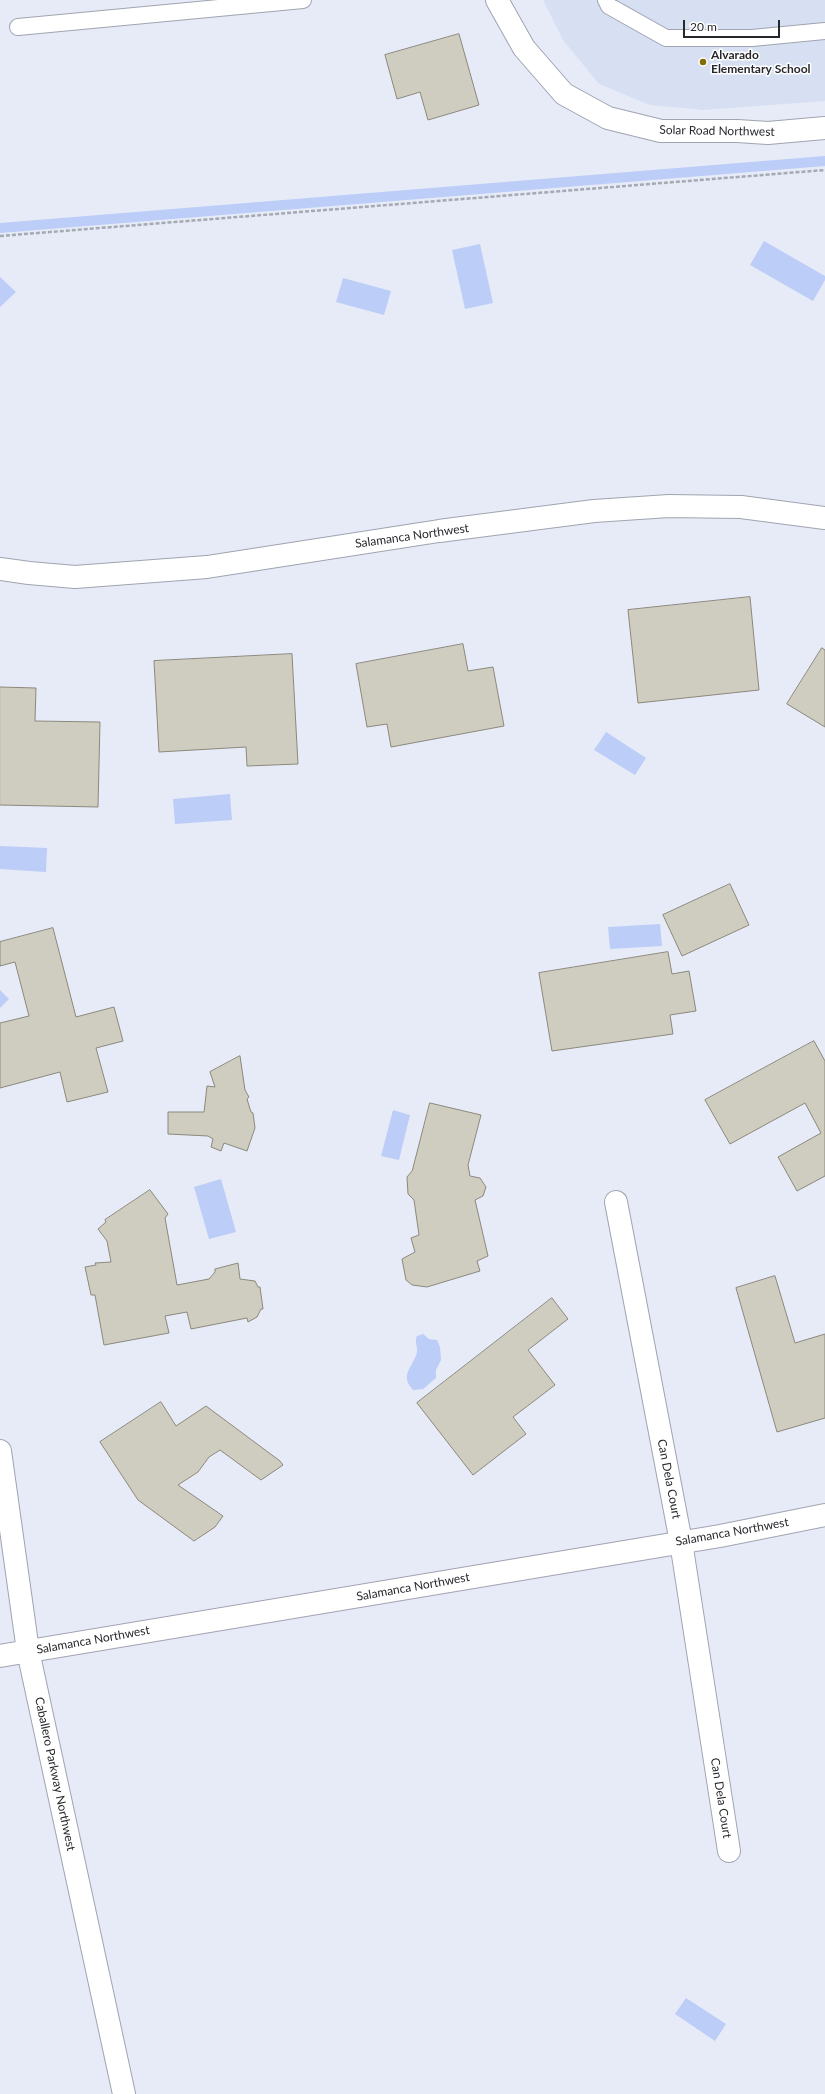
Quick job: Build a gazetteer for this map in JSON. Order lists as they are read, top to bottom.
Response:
{
  "streets": {
    "street": [
      "Solar Road Northwest",
      "Salamanca Northwest",
      "Can Dela Court",
      "Caballero Parkway Northwest"
    ]
  },
  "crossings": [
    ["Salamanca Northwest", "Can Dela Court"],
    ["Salamanca Northwest", "Caballero Parkway Northwest"]
  ],
  "places": ["Alvarado Elementary School"],
  "scale_bar": "20 m"
}
